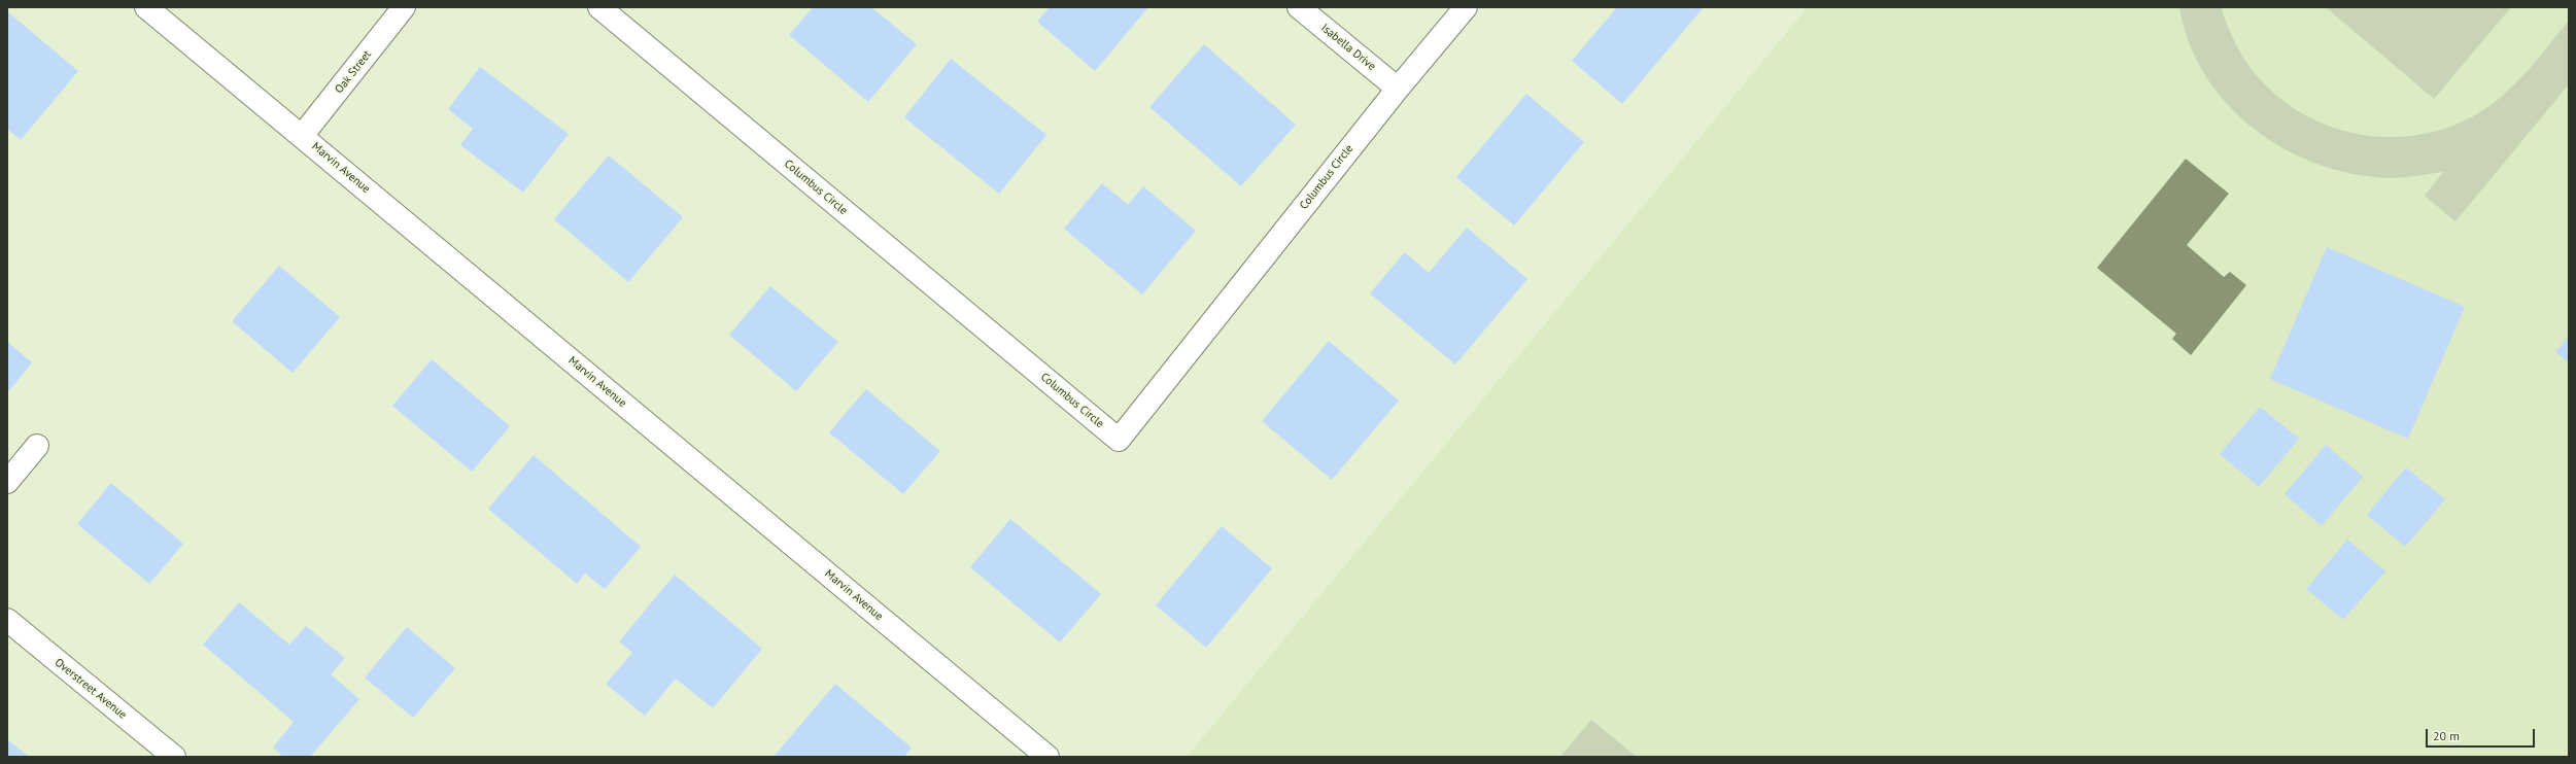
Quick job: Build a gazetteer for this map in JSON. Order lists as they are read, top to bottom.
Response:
{
  "streets": {
    "street": [
      "Isabella Drive",
      "Oak Street",
      "Marvin Avenue",
      "Columbus Circle",
      "Overstreet Avenue"
    ]
  },
  "crossings": [
    ["Isabella Drive", "Columbus Circle"],
    ["Oak Street", "Marvin Avenue"]
  ],
  "scale_bar": "20 m"
}
